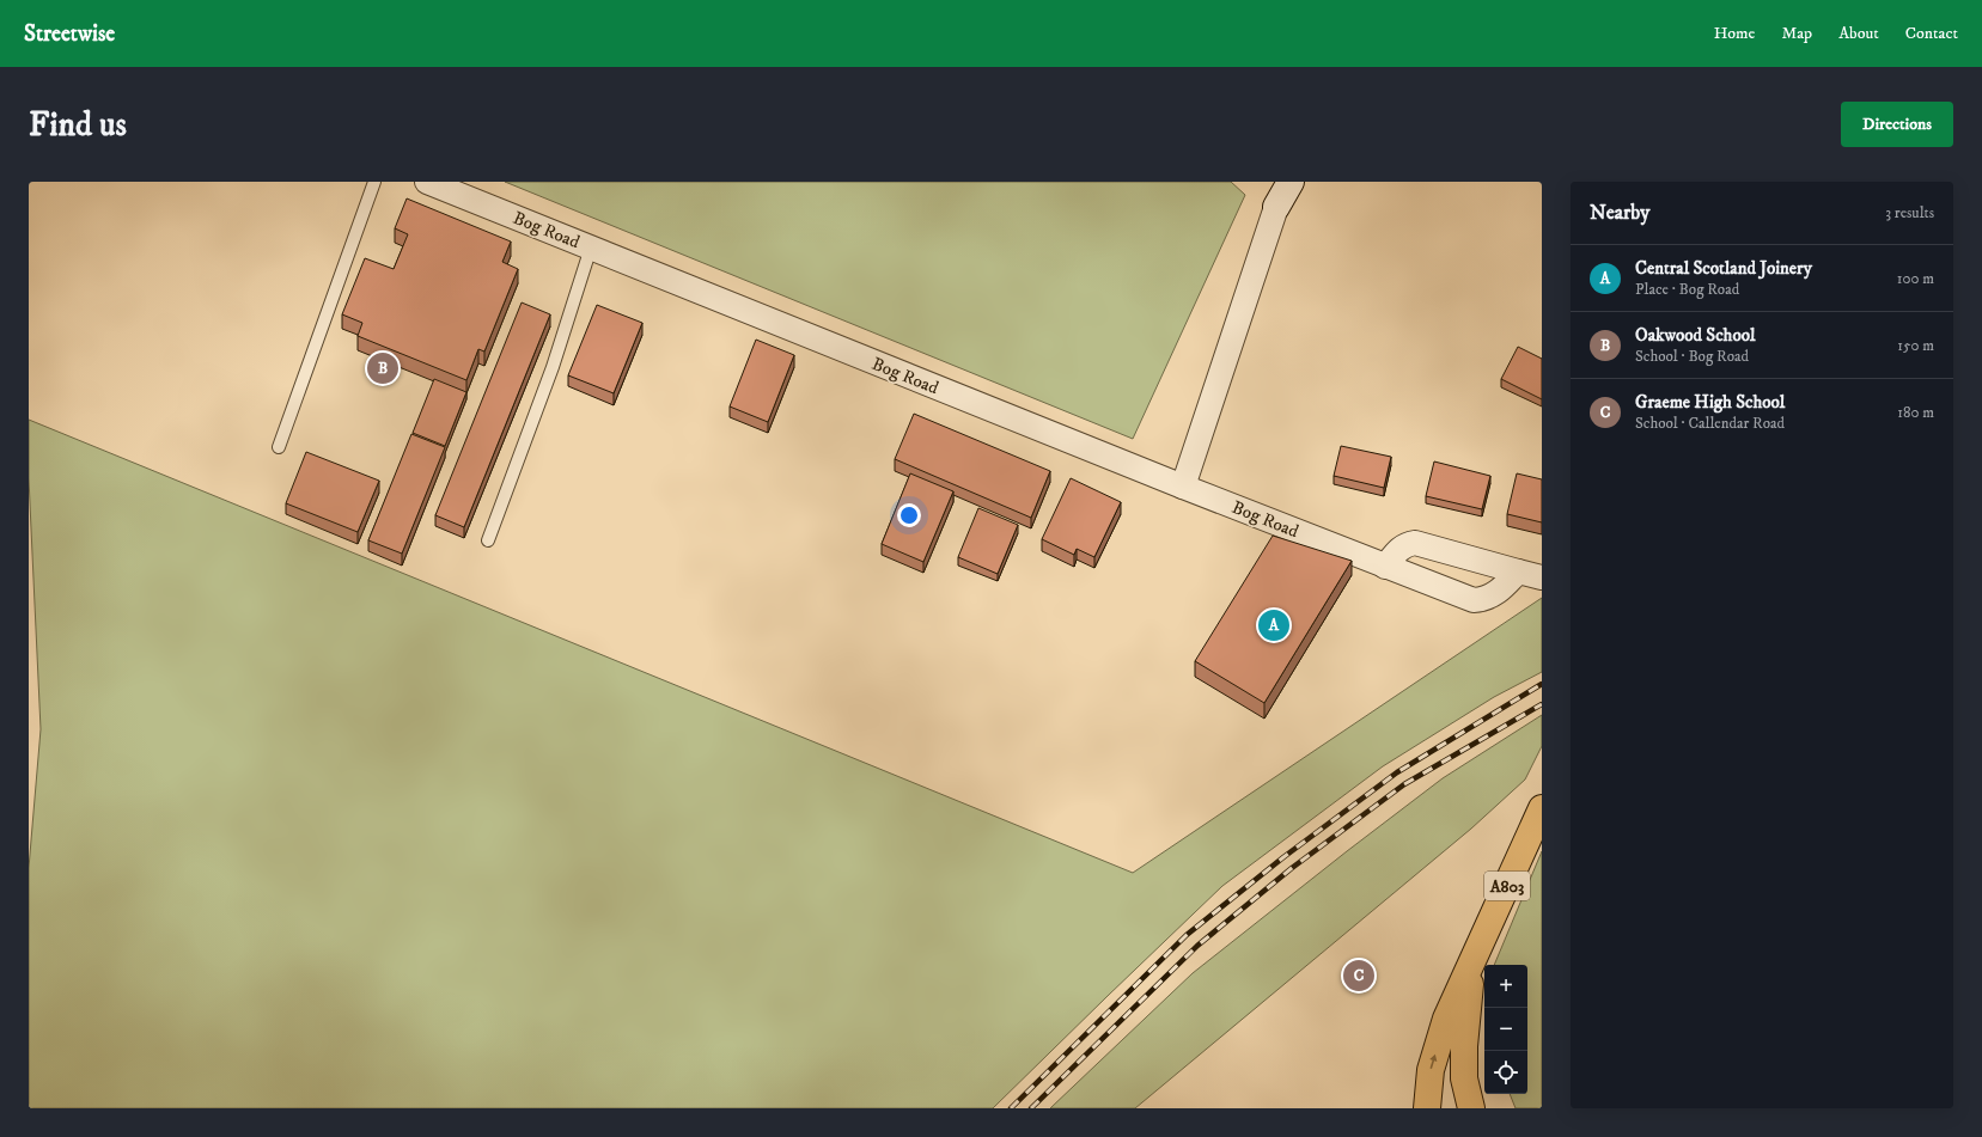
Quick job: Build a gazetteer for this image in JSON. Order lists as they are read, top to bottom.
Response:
{
  "streets": {
    "main road": ["A803"],
    "street": ["Bog Road"]
  },
  "page": {
    "header": "Streetwise",
    "nav": [
      "Home",
      "Map",
      "About",
      "Contact"
    ],
    "buttons": "Directions",
    "title": "Find us",
    "heading": ["Nearby", "3 results"],
    "list": [
      {
        "mark": "A",
        "name": "Central Scotland Joinery",
        "note": "Place · Bog Road",
        "value": "100 m"
      },
      {
        "mark": "B",
        "name": "Oakwood School",
        "note": "School · Bog Road",
        "value": "150 m"
      },
      {
        "mark": "C",
        "name": "Graeme High School",
        "note": "School · Callendar Road",
        "value": "180 m"
      }
    ],
    "pins": ["B", "A", "C"],
    "map_buttons": ["+", "−"]
  }
}
